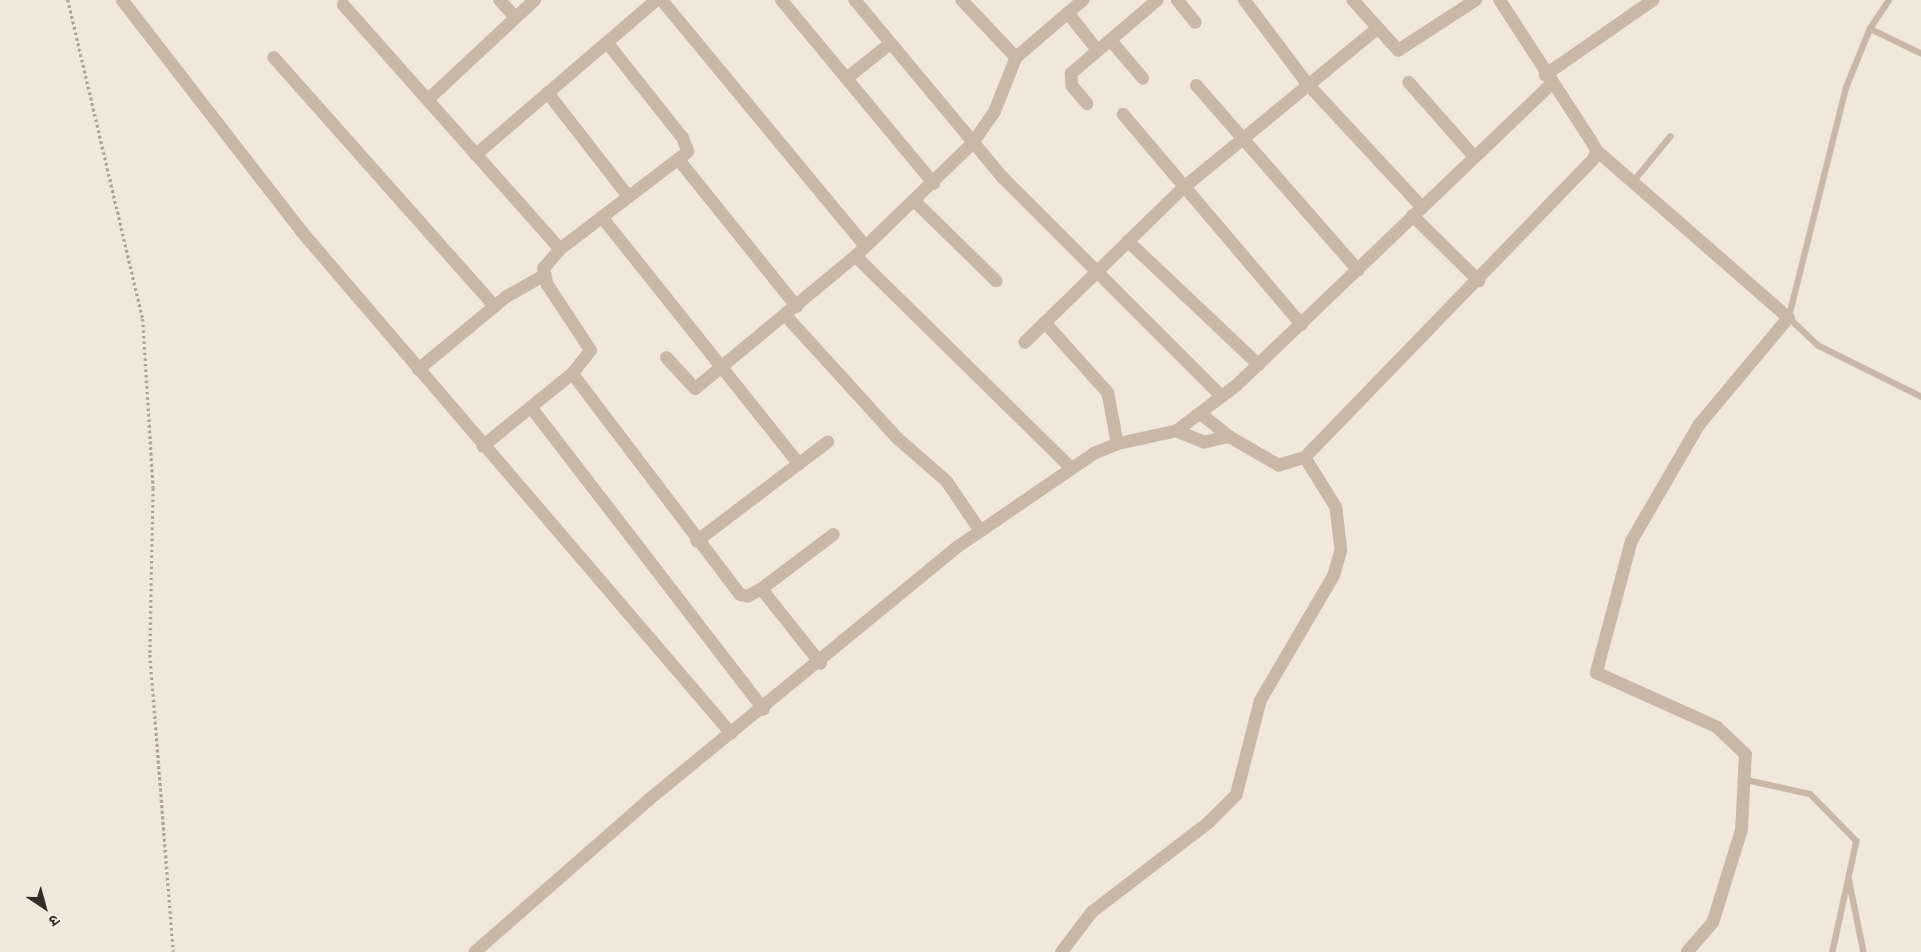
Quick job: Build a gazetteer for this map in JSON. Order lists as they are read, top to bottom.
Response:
{
  "north": "bottom right"
}
